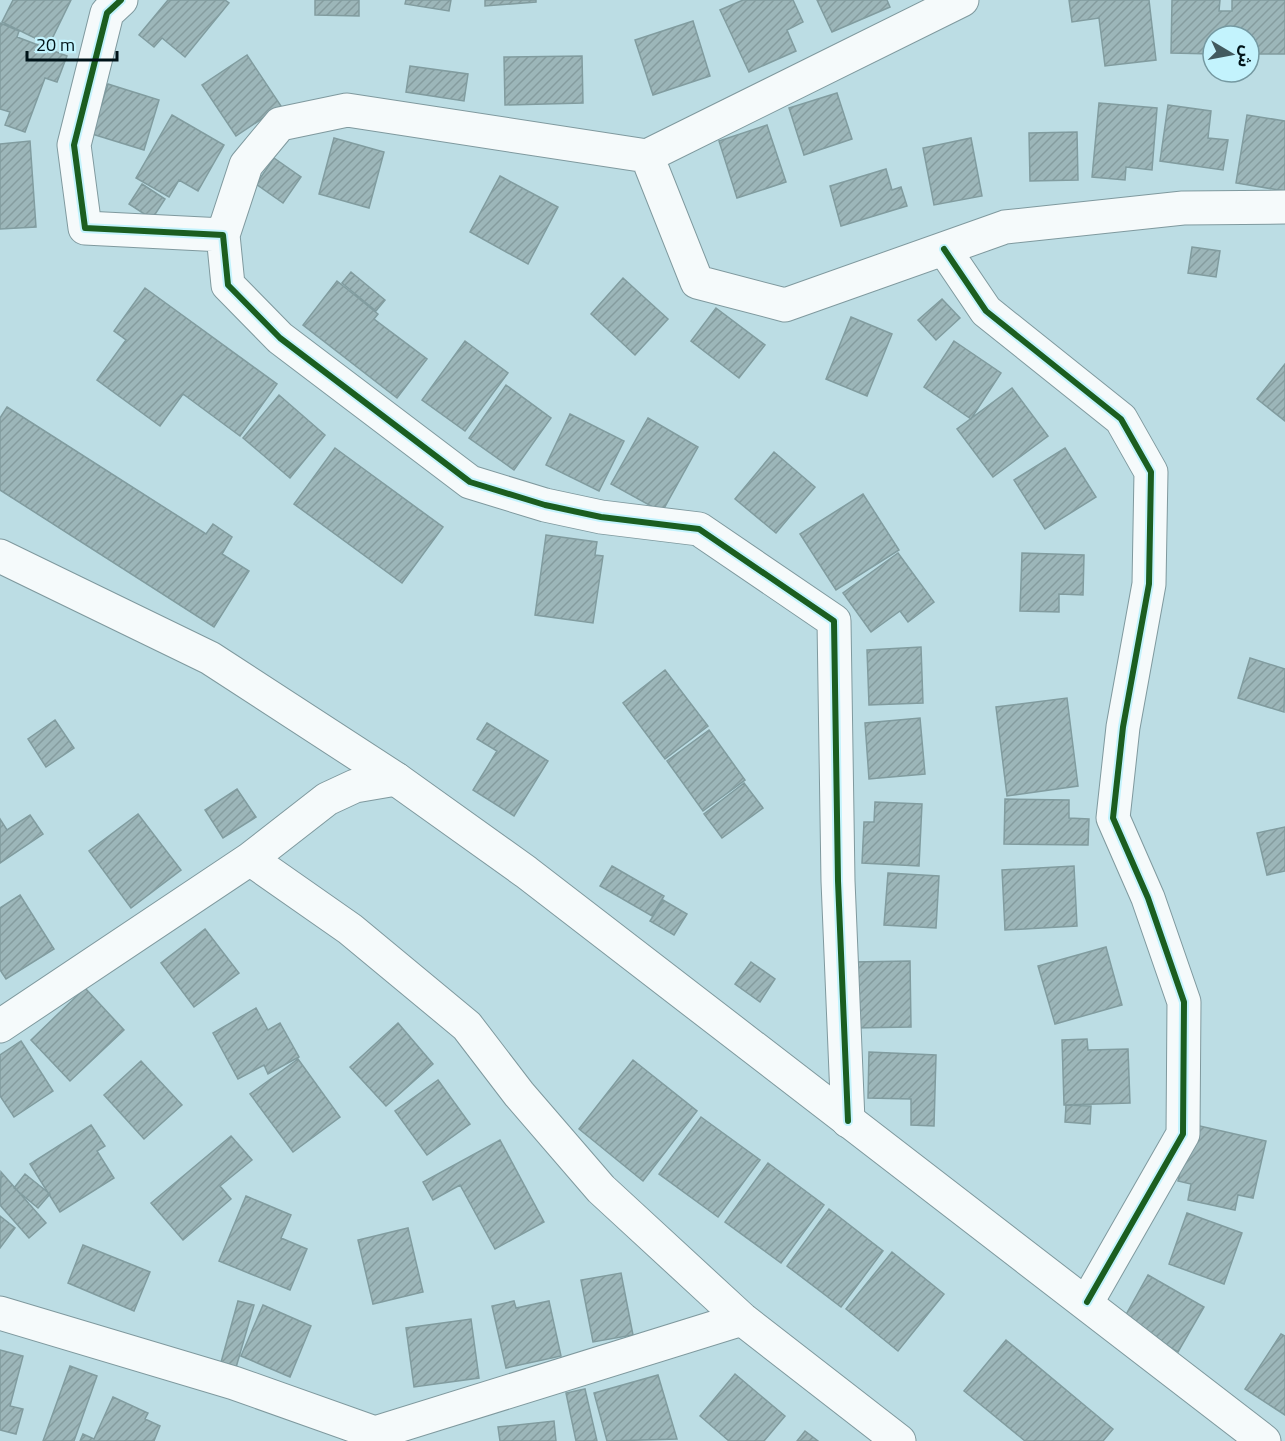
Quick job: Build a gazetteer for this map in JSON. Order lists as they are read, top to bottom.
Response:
{
  "scale_bar": "20 m",
  "north": "right"
}
